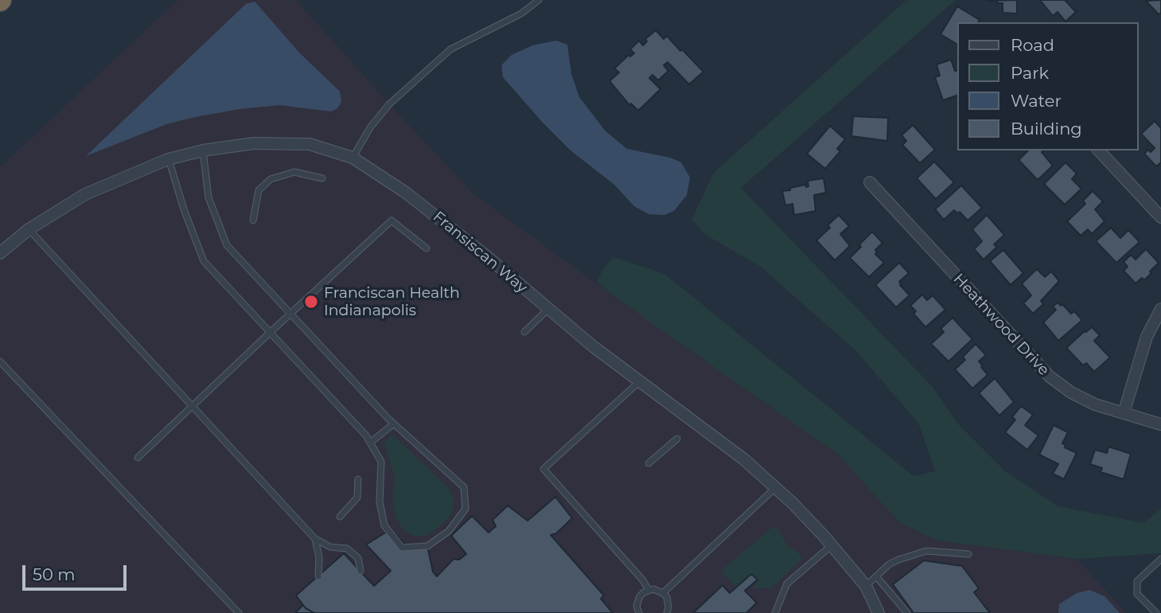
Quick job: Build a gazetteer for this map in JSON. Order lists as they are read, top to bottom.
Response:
{
  "streets": {
    "street": ["Fransiscan Way", "Heathwood Drive"]
  },
  "places": ["Franciscan Health Indianapolis"],
  "legend": [
    "Road",
    "Park",
    "Water",
    "Building"
  ],
  "scale_bar": "50 m"
}
